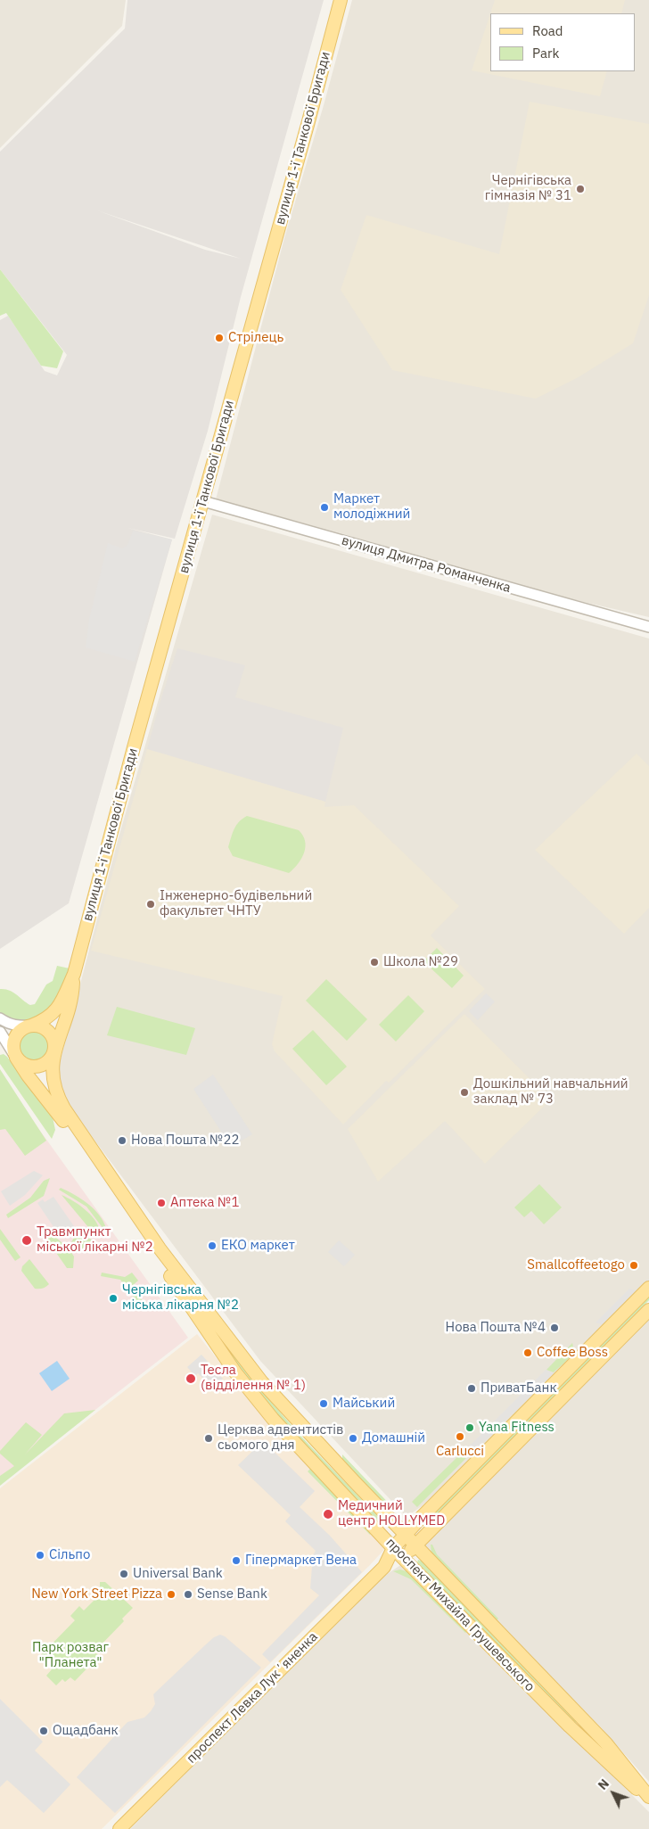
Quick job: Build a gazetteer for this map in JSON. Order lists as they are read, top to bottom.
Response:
{
  "streets": {
    "main road": ["вулиця 1-ї Танкової Бригади", "проспект Михайла Грушевського", "проспект Левка Лукʼяненка"],
    "street": ["вулиця Дмитра Романченка"]
  },
  "crossings": [
    ["вулиця 1-ї Танкової Бригади", "вулиця Дмитра Романченка"],
    ["вулиця 1-ї Танкової Бригади", "проспект Михайла Грушевського"],
    ["проспект Михайла Грушевського", "проспект Левка Лукʼяненка"]
  ],
  "parks": ["Парк розваг \"Планета\""],
  "places": [
    "Чернігівська гімназія № 31",
    "Стрілець",
    "Маркет молодіжний",
    "Інженерно-будівельний факультет ЧНТУ",
    "Школа №29",
    "Дошкільний навчальний заклад № 73",
    "Нова Пошта №22",
    "Аптека №1",
    "Травмпункт міської лікарні №2",
    "ЕКО маркет",
    "Smallcoffeetogo",
    "Чернігівська міська лікарня №2",
    "Нова Пошта №4",
    "Coffee Boss",
    "Тесла (відділення № 1)",
    "ПриватБанк",
    "Майський",
    "Yana Fitness",
    "Carlucci",
    "Церква адвентистів сьомого дня",
    "Домашній",
    "Медичний центр HOLLYMED",
    "Сільпо",
    "Гіпермаркет Вена",
    "Universal Bank",
    "New York Street Pizza",
    "Sense Bank",
    "Ощадбанк"
  ],
  "legend": ["Road", "Park"],
  "north": "top left"
}
